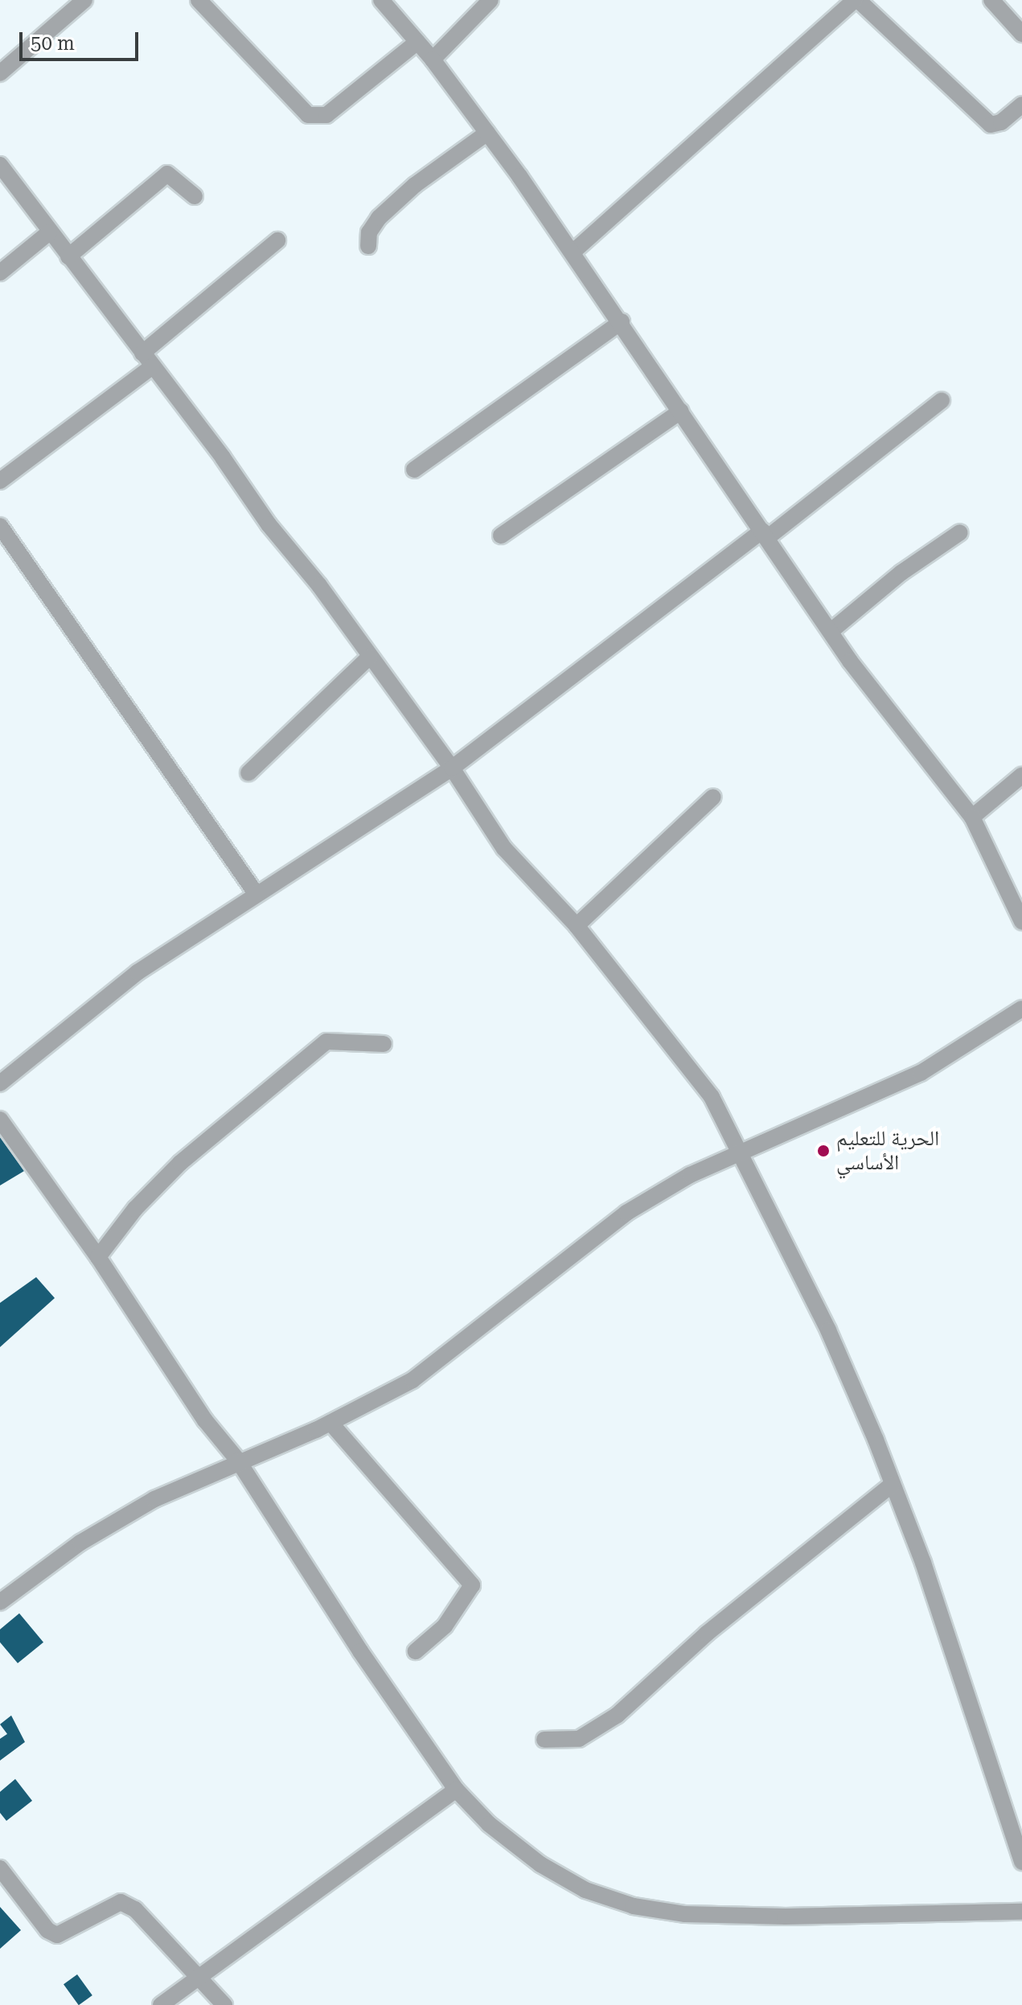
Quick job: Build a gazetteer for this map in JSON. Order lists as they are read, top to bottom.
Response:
{
  "places": ["الحرية للتعليم الأساسي"],
  "scale_bar": "50 m"
}
